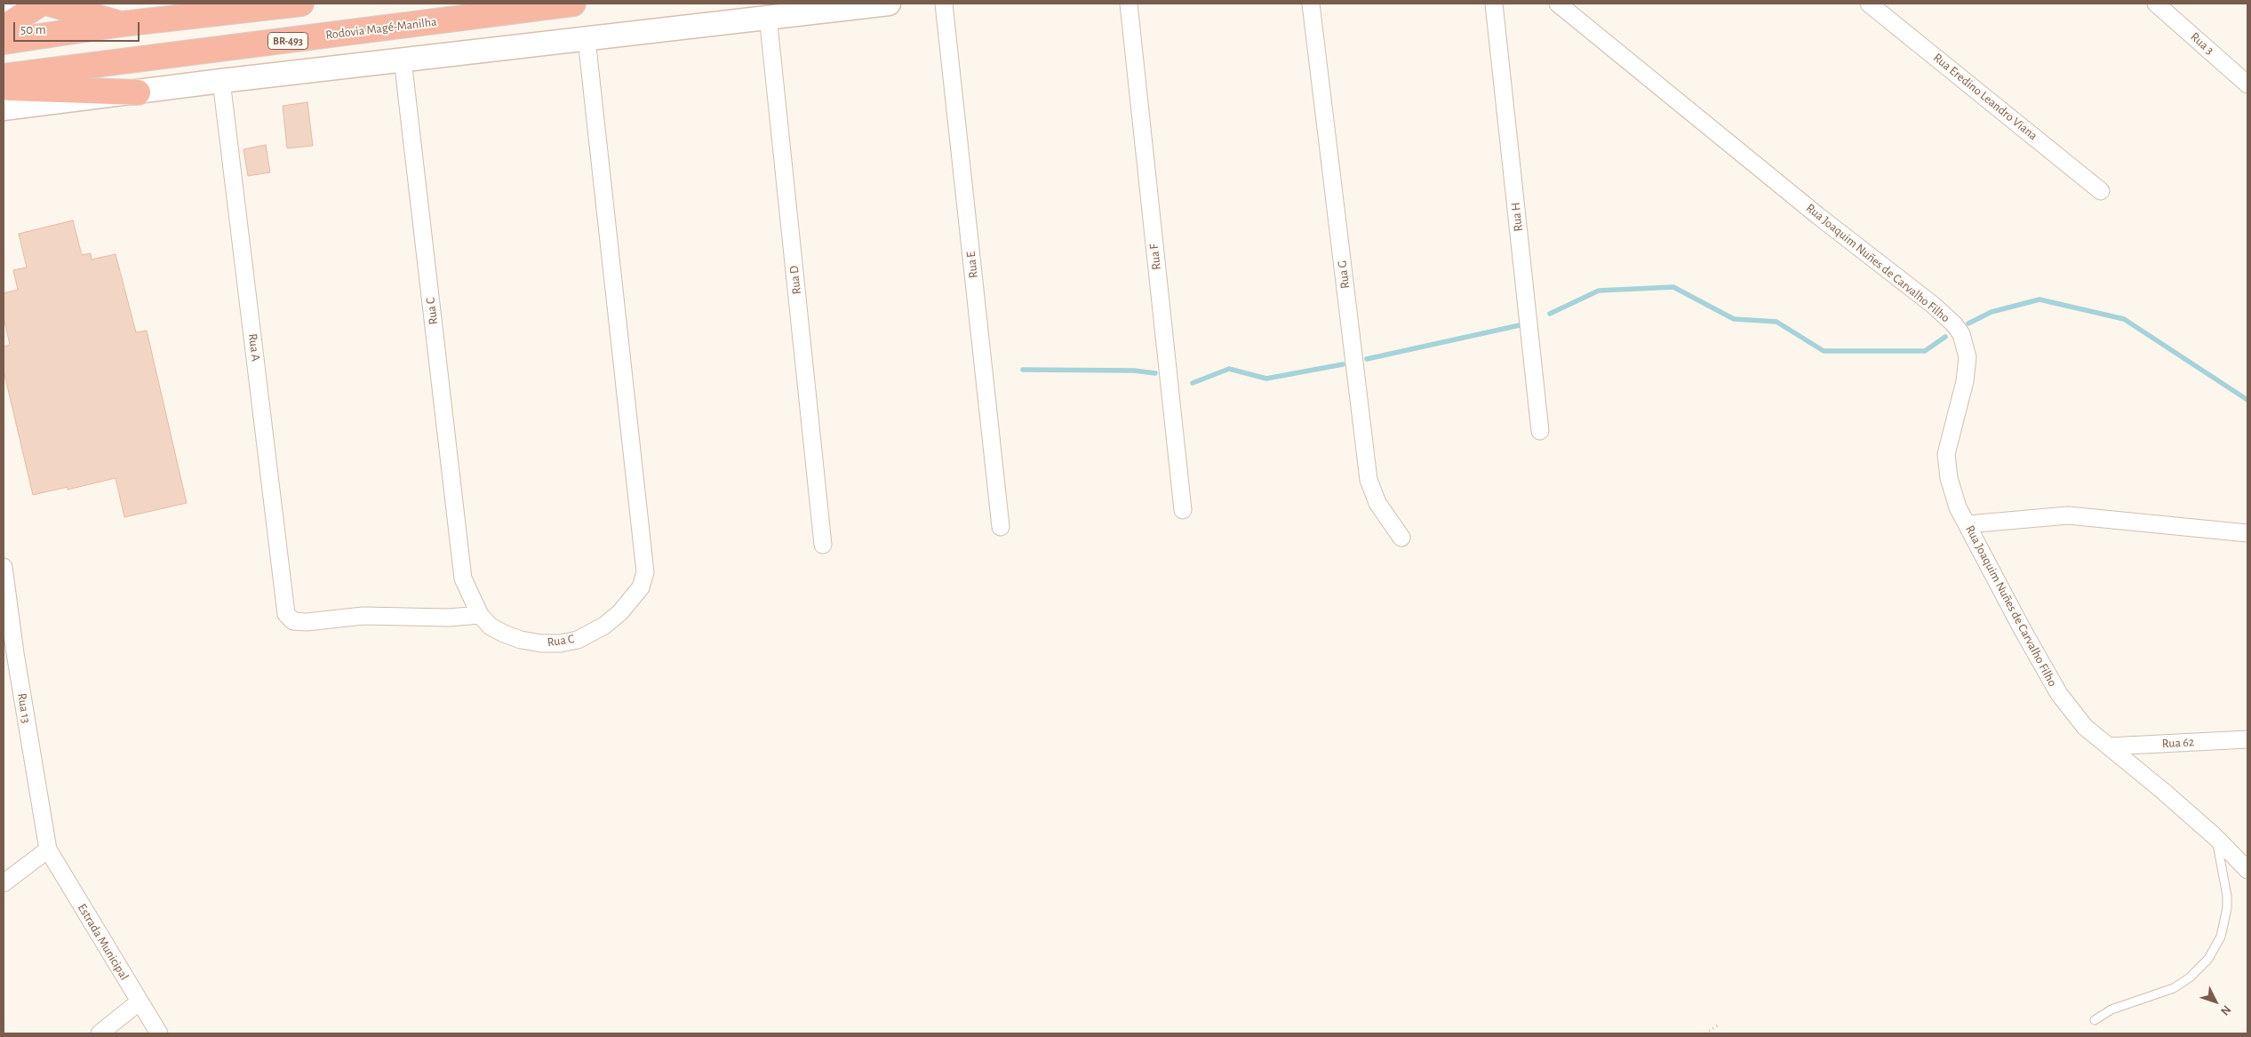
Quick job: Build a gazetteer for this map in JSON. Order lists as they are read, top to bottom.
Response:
{
  "streets": {
    "highway": ["Rodovia Magé-Manilha", "BR-493"],
    "street": [
      "Rua 3",
      "Rua Eredino Leandro Viana",
      "Rua H",
      "Rua F",
      "Rua Joaquim Nuñes de Carvalho Filho",
      "Rua E",
      "Rua G",
      "Rua D",
      "Rua C",
      "Rua A",
      "Rua 13",
      "Rua 62",
      "Estrada Municipal"
    ]
  },
  "crossings": [
    ["Rua Joaquim Nuñes de Carvalho Filho", "Rua 62"],
    ["Rua C", "Rua A"],
    ["Rua 13", "Estrada Municipal"]
  ],
  "scale_bar": "50 m",
  "north": "bottom right"
}
